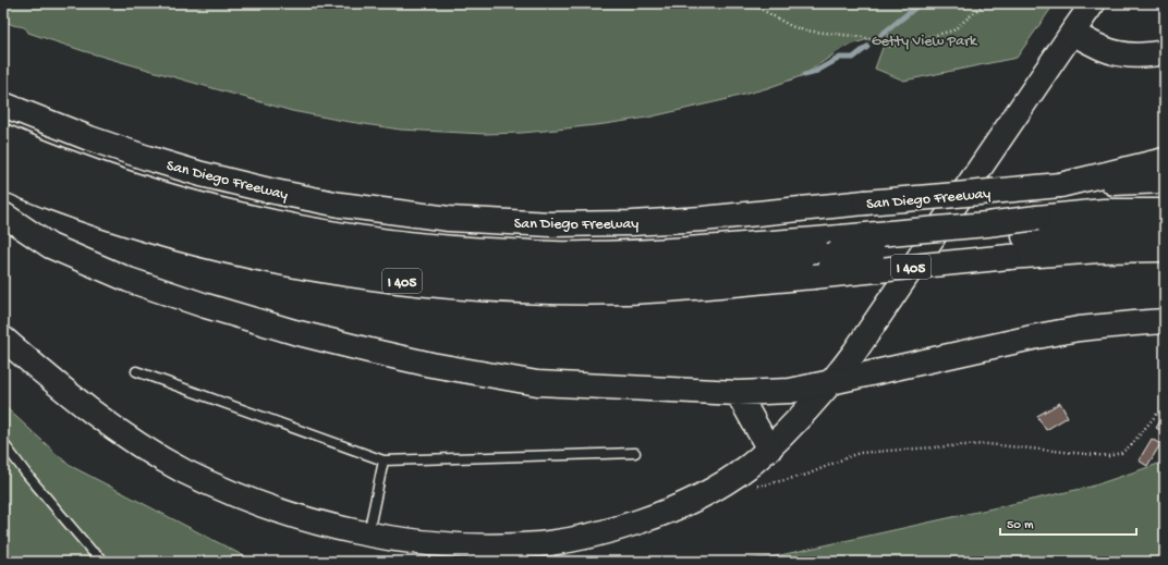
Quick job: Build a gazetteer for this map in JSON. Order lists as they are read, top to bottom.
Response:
{
  "streets": {
    "main road": ["San Diego Freeway", "I 405"]
  },
  "parks": ["Getty View Park"],
  "scale_bar": "50 m"
}
